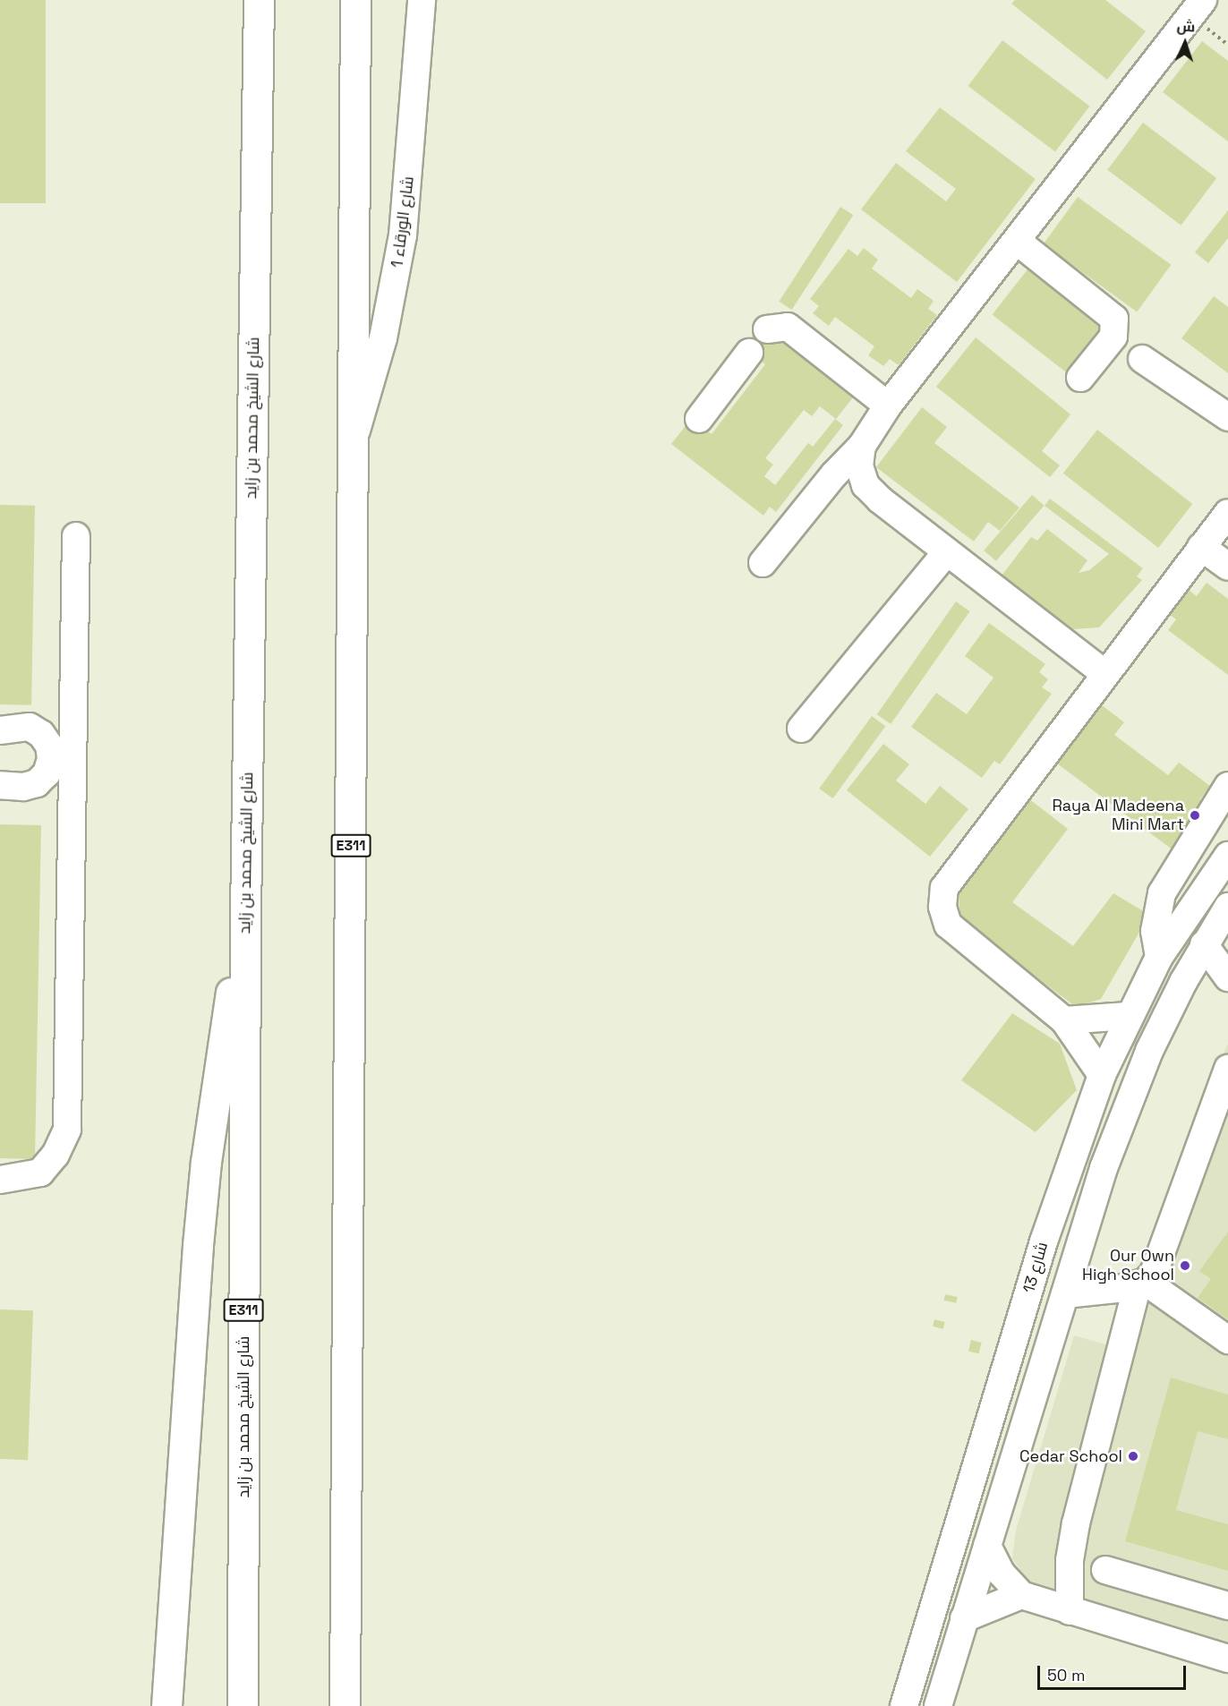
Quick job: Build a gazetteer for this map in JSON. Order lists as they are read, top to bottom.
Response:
{
  "streets": {
    "highway": ["شارع الشيخ محمد بن زايد", "E311"],
    "street": ["شارع الورقاء 1", "شارع 13"]
  },
  "crossings": [
    ["شارع الورقاء 1", "E311"]
  ],
  "places": ["Raya Al Madeena Mini Mart", "Our Own High School", "Cedar School"],
  "scale_bar": "50 m",
  "north": "top"
}
